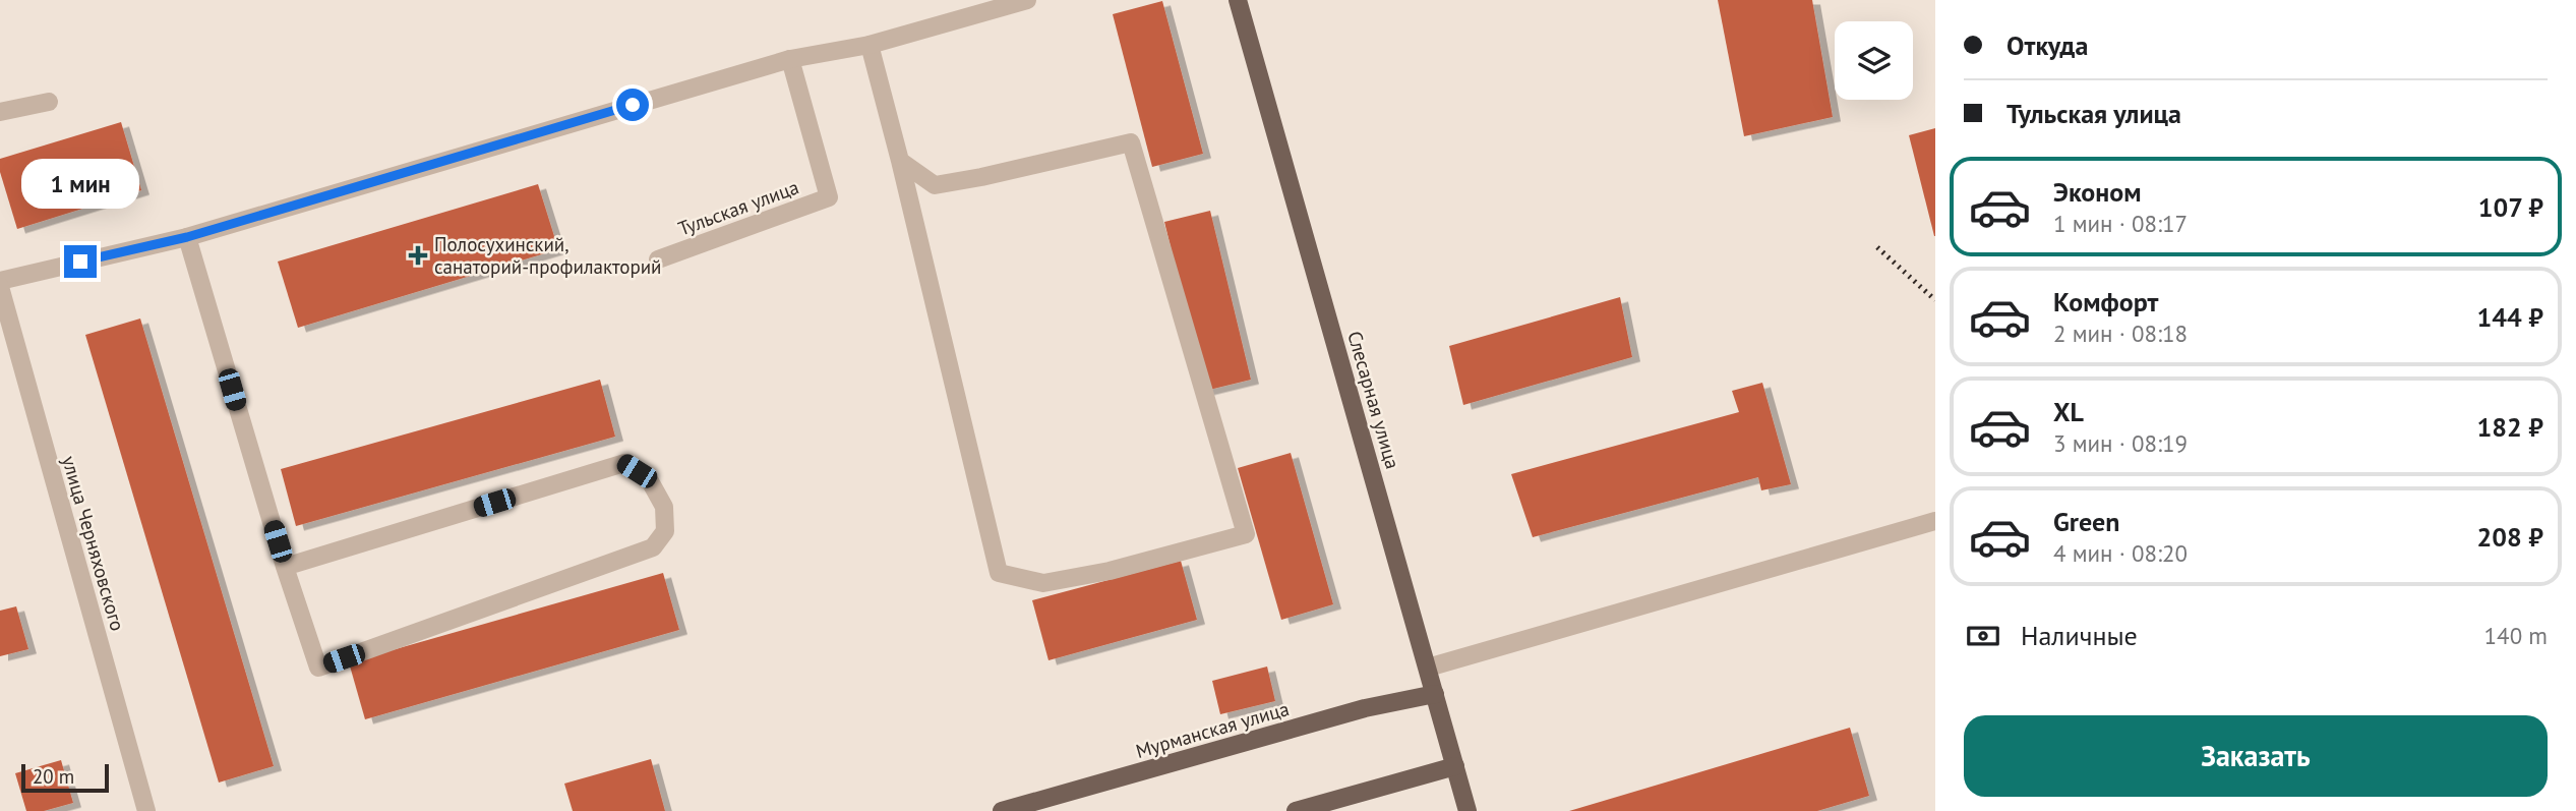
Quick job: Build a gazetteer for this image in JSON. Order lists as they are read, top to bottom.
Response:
{
  "streets": {
    "main road": ["Слесарная улица", "Мурманская улица"],
    "street": ["Тульская улица", "улица Черняховского"]
  },
  "crossings": [
    ["Слесарная улица", "Мурманская улица"]
  ],
  "places": {
    "health": ["Полосухинский, санаторий-профилакторий"]
  },
  "scale_bar": "20 m",
  "page": {
    "banner": ["Откуда", "Тульская улица"],
    "list": [
      {
        "name": "Эконом",
        "note": "1 мин · 08:17",
        "value": "107 ₽"
      },
      {
        "name": "Комфорт",
        "note": "2 мин · 08:18",
        "value": "144 ₽"
      },
      {
        "name": "XL",
        "note": "3 мин · 08:19",
        "value": "182 ₽"
      },
      {
        "name": "Green",
        "note": "4 мин · 08:20",
        "value": "208 ₽"
      }
    ],
    "bubble": "1 мин",
    "pay": ["Наличные", "140 m"],
    "buttons": "Заказать",
    "scale": "20 m"
  }
}
